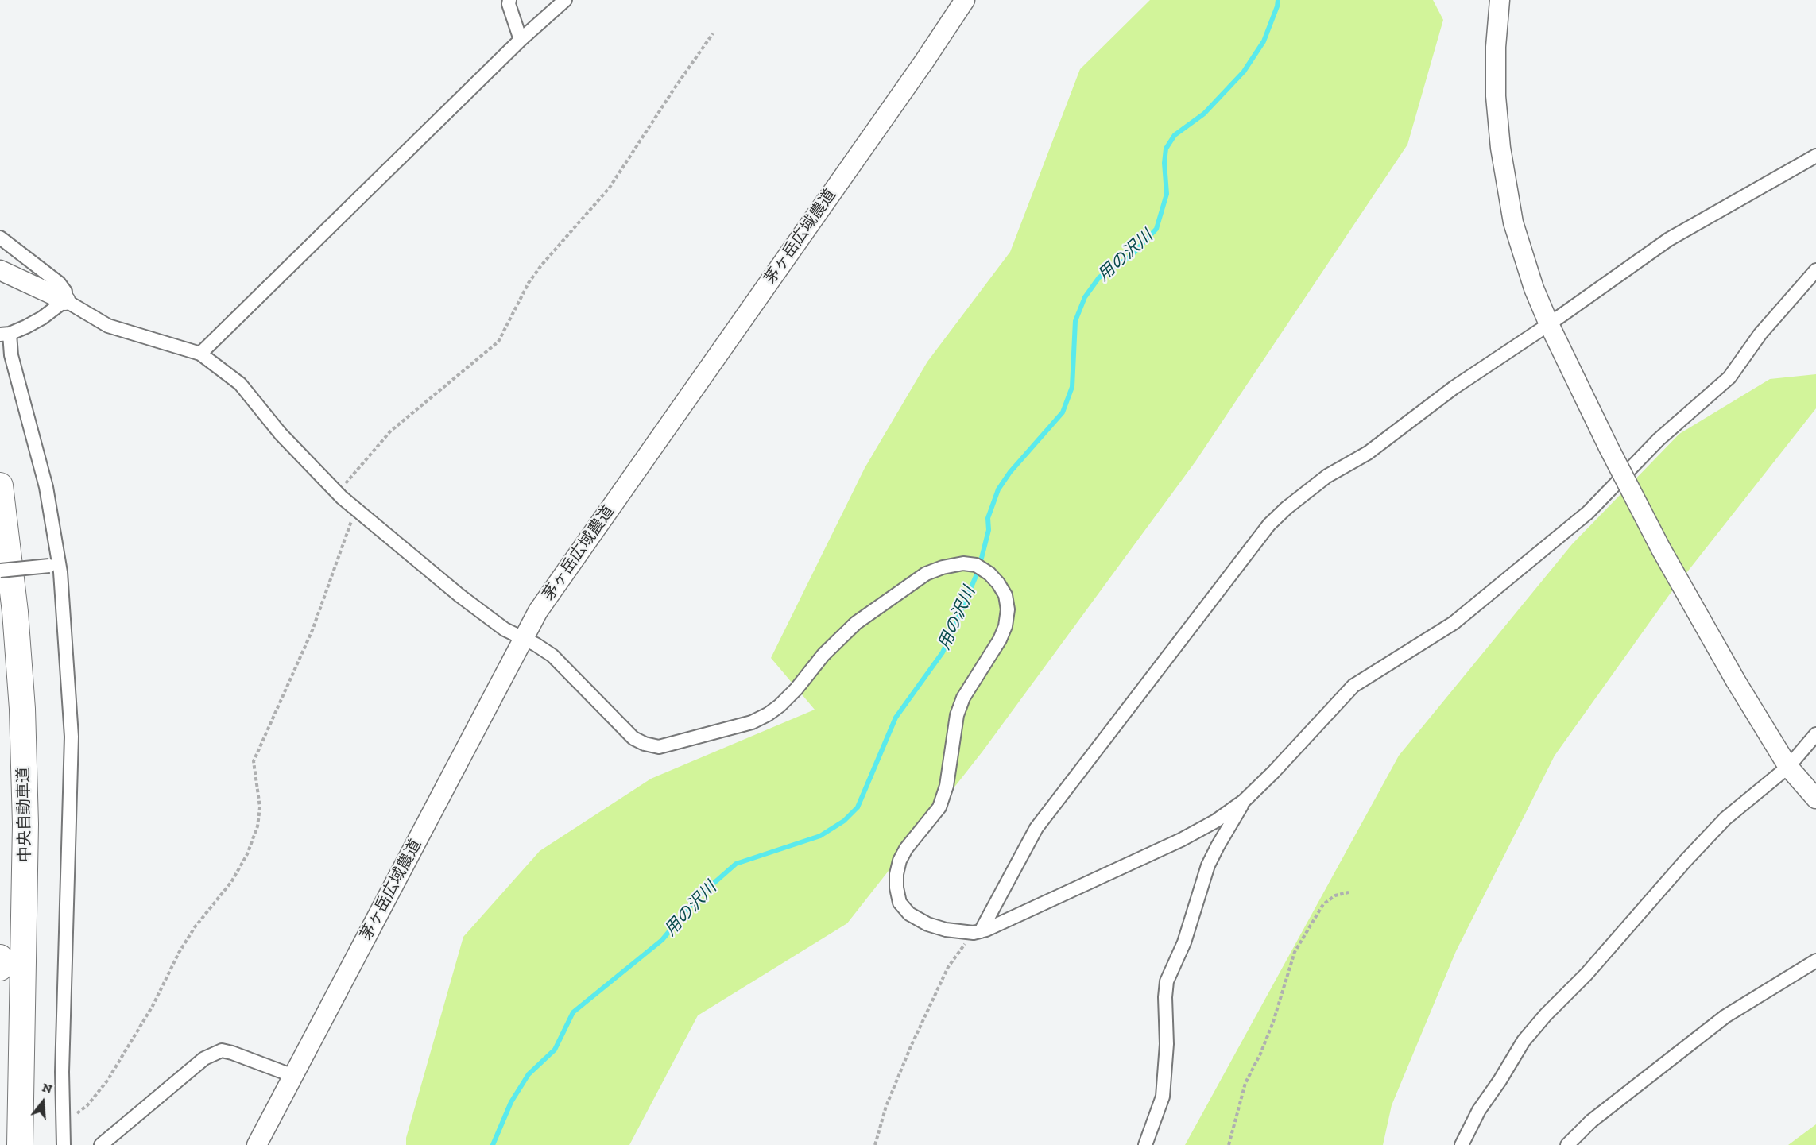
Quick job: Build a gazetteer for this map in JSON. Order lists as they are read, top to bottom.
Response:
{
  "streets": {
    "highway": ["中央自動車道"],
    "street": ["茅ヶ岳広域農道"]
  },
  "water": ["用の沢川"],
  "north": "top"
}
